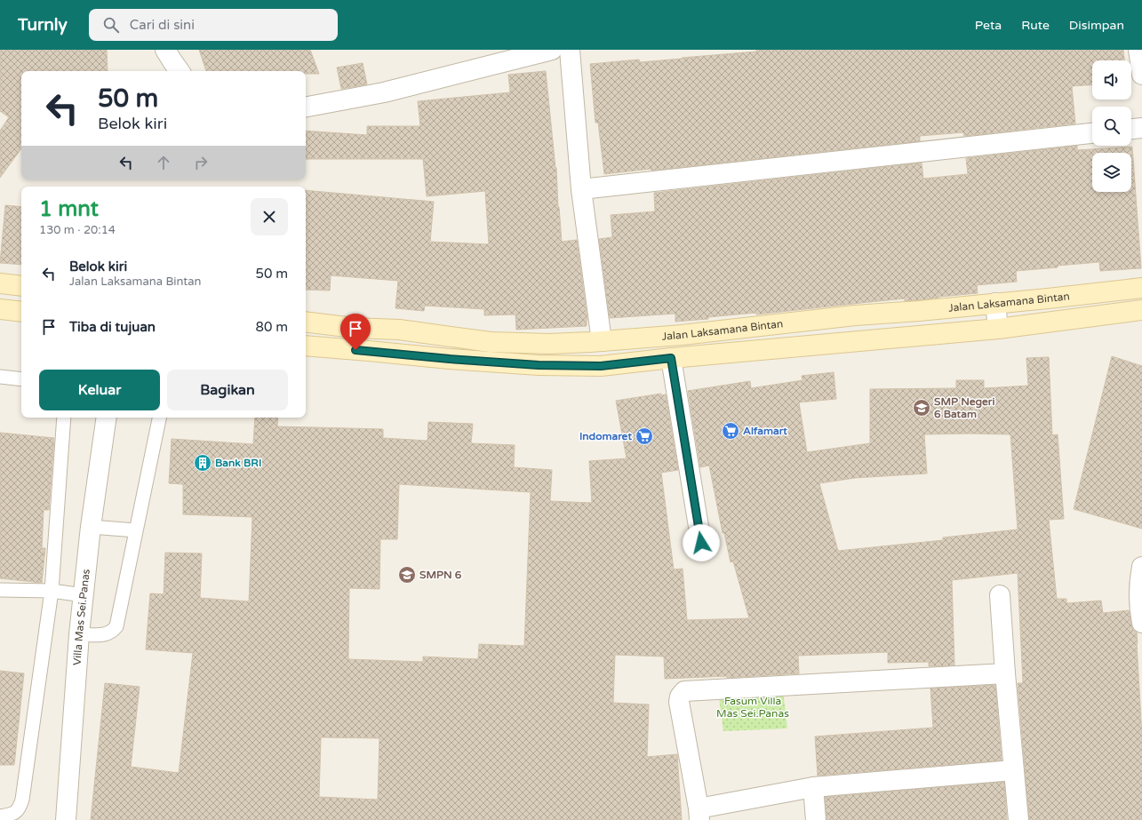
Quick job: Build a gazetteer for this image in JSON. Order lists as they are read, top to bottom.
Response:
{
  "streets": {
    "main road": ["Jalan Laksamana Bintan"],
    "street": ["Villa Mas Sei.Panas"]
  },
  "parks": ["Fasum Villa Mas Sei.Panas"],
  "places": {
    "school or university": ["SMP Negeri 6 Batam", "SMPN 6"],
    "supermarket": ["Alfamart", "Indomaret"],
    "building": ["Bank BRI"]
  },
  "page": {
    "header": "Turnly",
    "search": "Cari di sini",
    "nav": ["Peta", "Rute", "Disimpan"],
    "turn": ["50 m", "Belok kiri"],
    "heading": ["1 mnt", "130 m · 20:14"],
    "list": [
      {
        "name": "Belok kiri",
        "note": "Jalan Laksamana Bintan",
        "value": "50 m"
      },
      {
        "name": "Tiba di tujuan",
        "value": "80 m"
      }
    ],
    "buttons": ["Keluar", "Bagikan"]
  }
}
